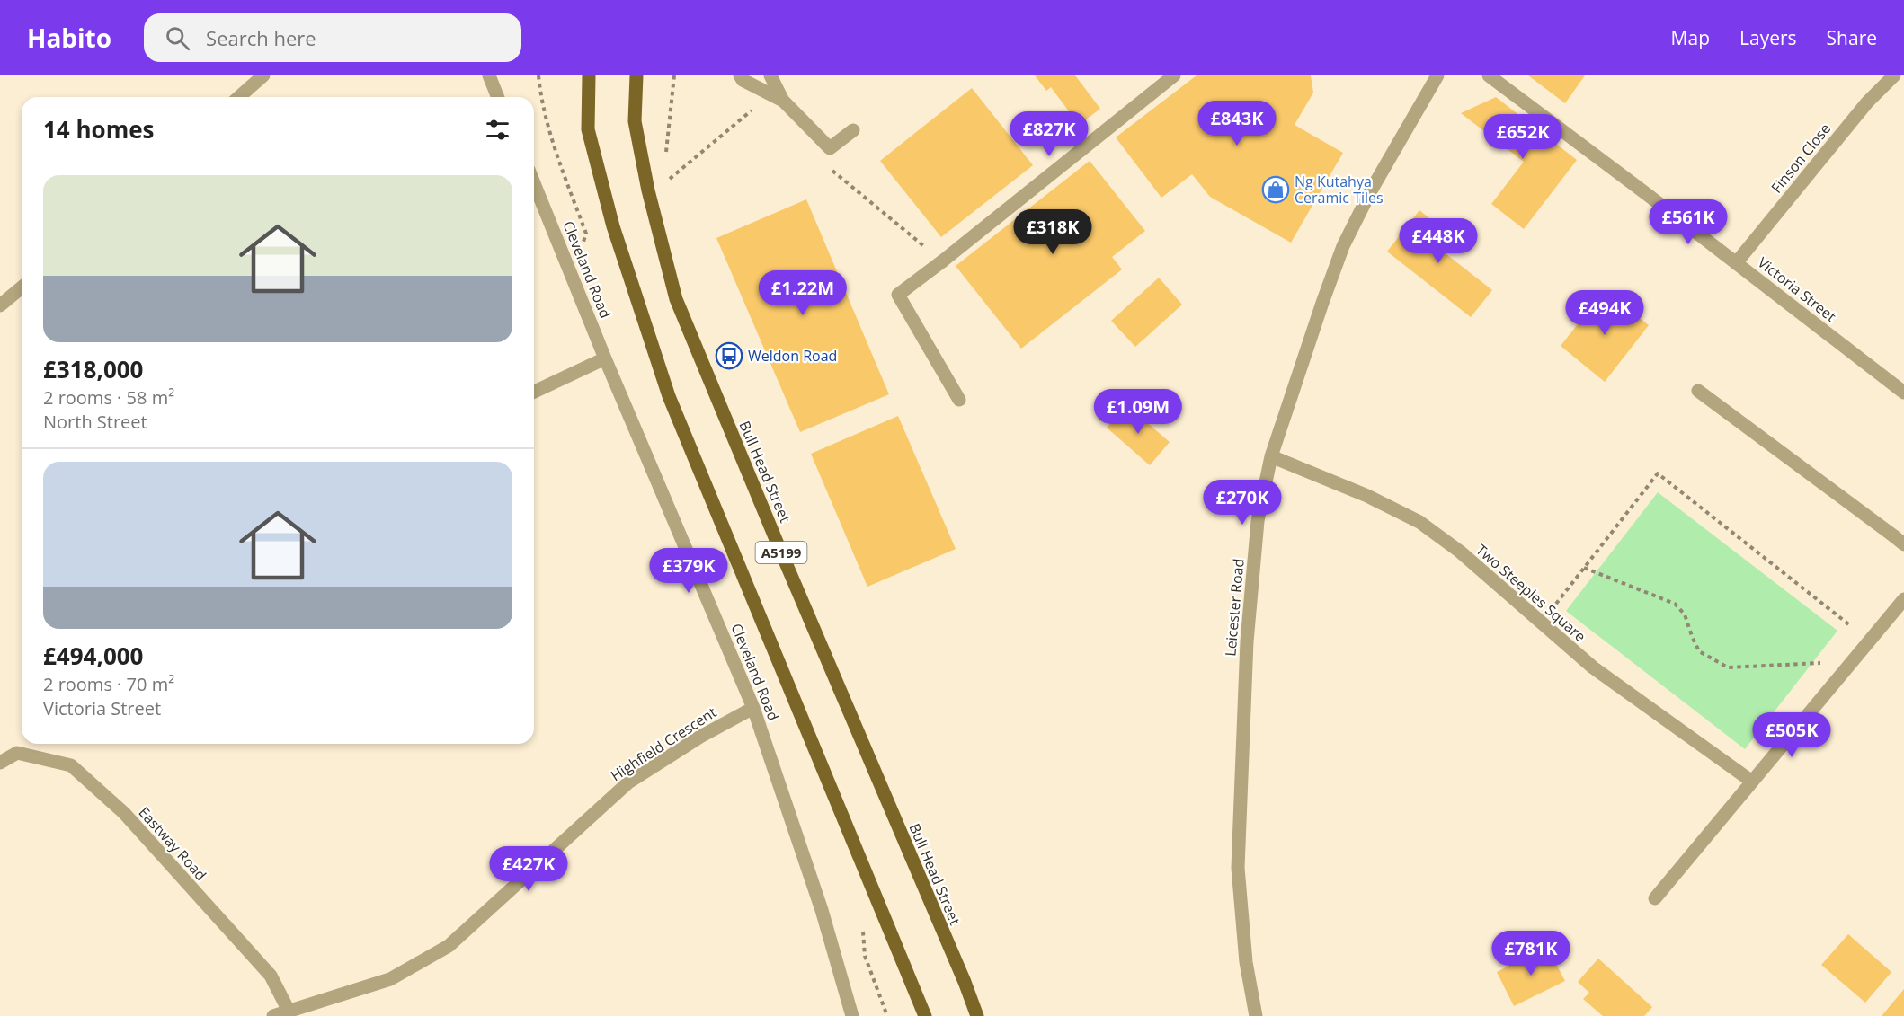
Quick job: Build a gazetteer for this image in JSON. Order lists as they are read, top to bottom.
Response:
{
  "streets": {
    "main road": ["Bull Head Street", "A5199"],
    "street": [
      "Finson Close",
      "Cleveland Road",
      "Victoria Street",
      "Two Steeples Square",
      "Leicester Road",
      "Highfield Crescent",
      "Eastway Road"
    ]
  },
  "crossings": [
    ["Finson Close", "Victoria Street"],
    ["Cleveland Road", "Highfield Crescent"],
    ["Two Steeples Square", "Leicester Road"],
    ["Highfield Crescent", "Eastway Road"]
  ],
  "places": {
    "shop": ["Ng Kutahya Ceramic Tiles"],
    "bus stop": ["Weldon Road"]
  },
  "page": {
    "header": "Habito",
    "search": "Search here",
    "nav": ["Map", "Layers", "Share"],
    "heading": "14 homes",
    "price": [
      "£843K",
      "£827K",
      "£652K",
      "£561K",
      "£318K",
      "£448K",
      "£1.22M",
      "£494K",
      "£1.09M",
      "£270K",
      "£379K",
      "£505K",
      "£427K",
      "£781K"
    ],
    "list": [
      {
        "name": "£318,000",
        "note": "2 rooms · 58 m² · North Street"
      },
      {
        "name": "£494,000",
        "note": "2 rooms · 70 m² · Victoria Street"
      }
    ]
  }
}
